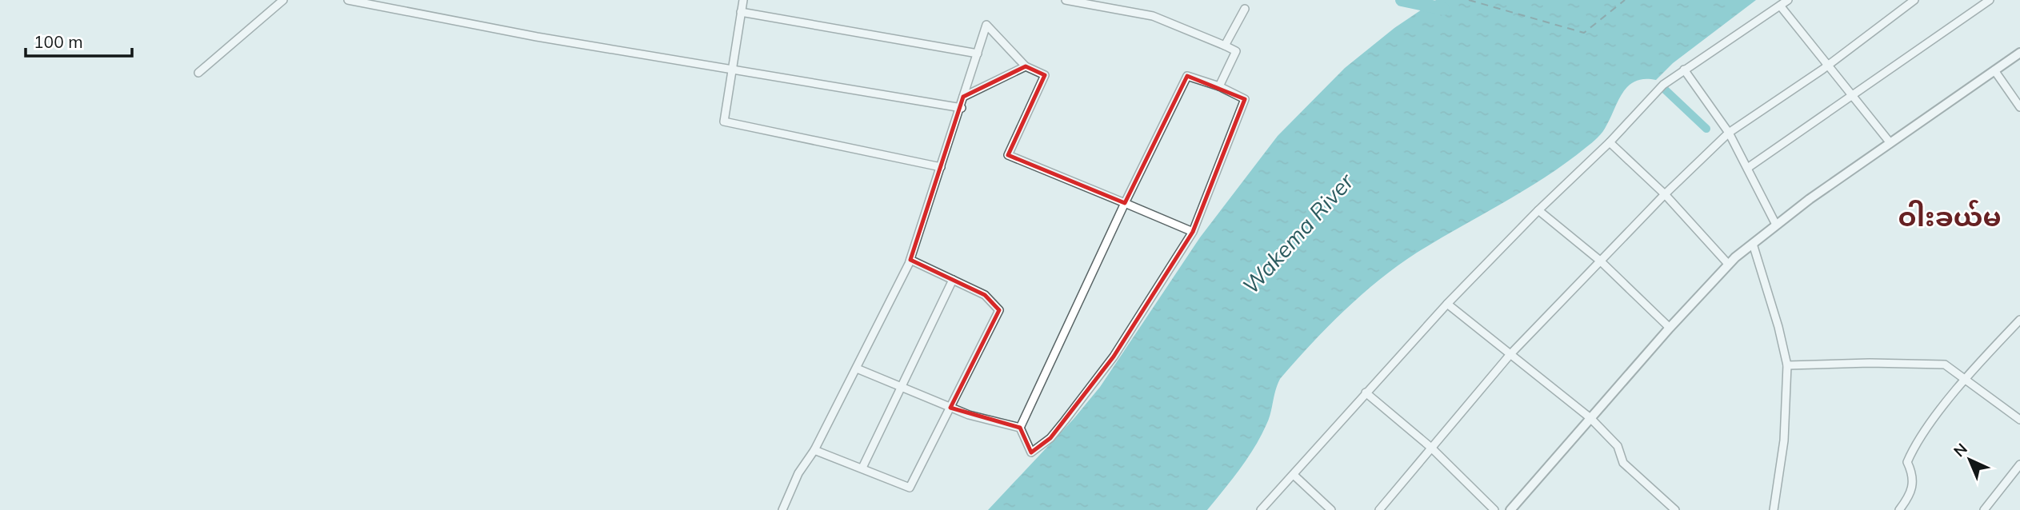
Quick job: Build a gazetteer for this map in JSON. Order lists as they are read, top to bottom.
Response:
{
  "districts": ["ဝါးခယ်မ"],
  "water": ["Wakema River"],
  "scale_bar": "100 m",
  "north": "top left"
}
